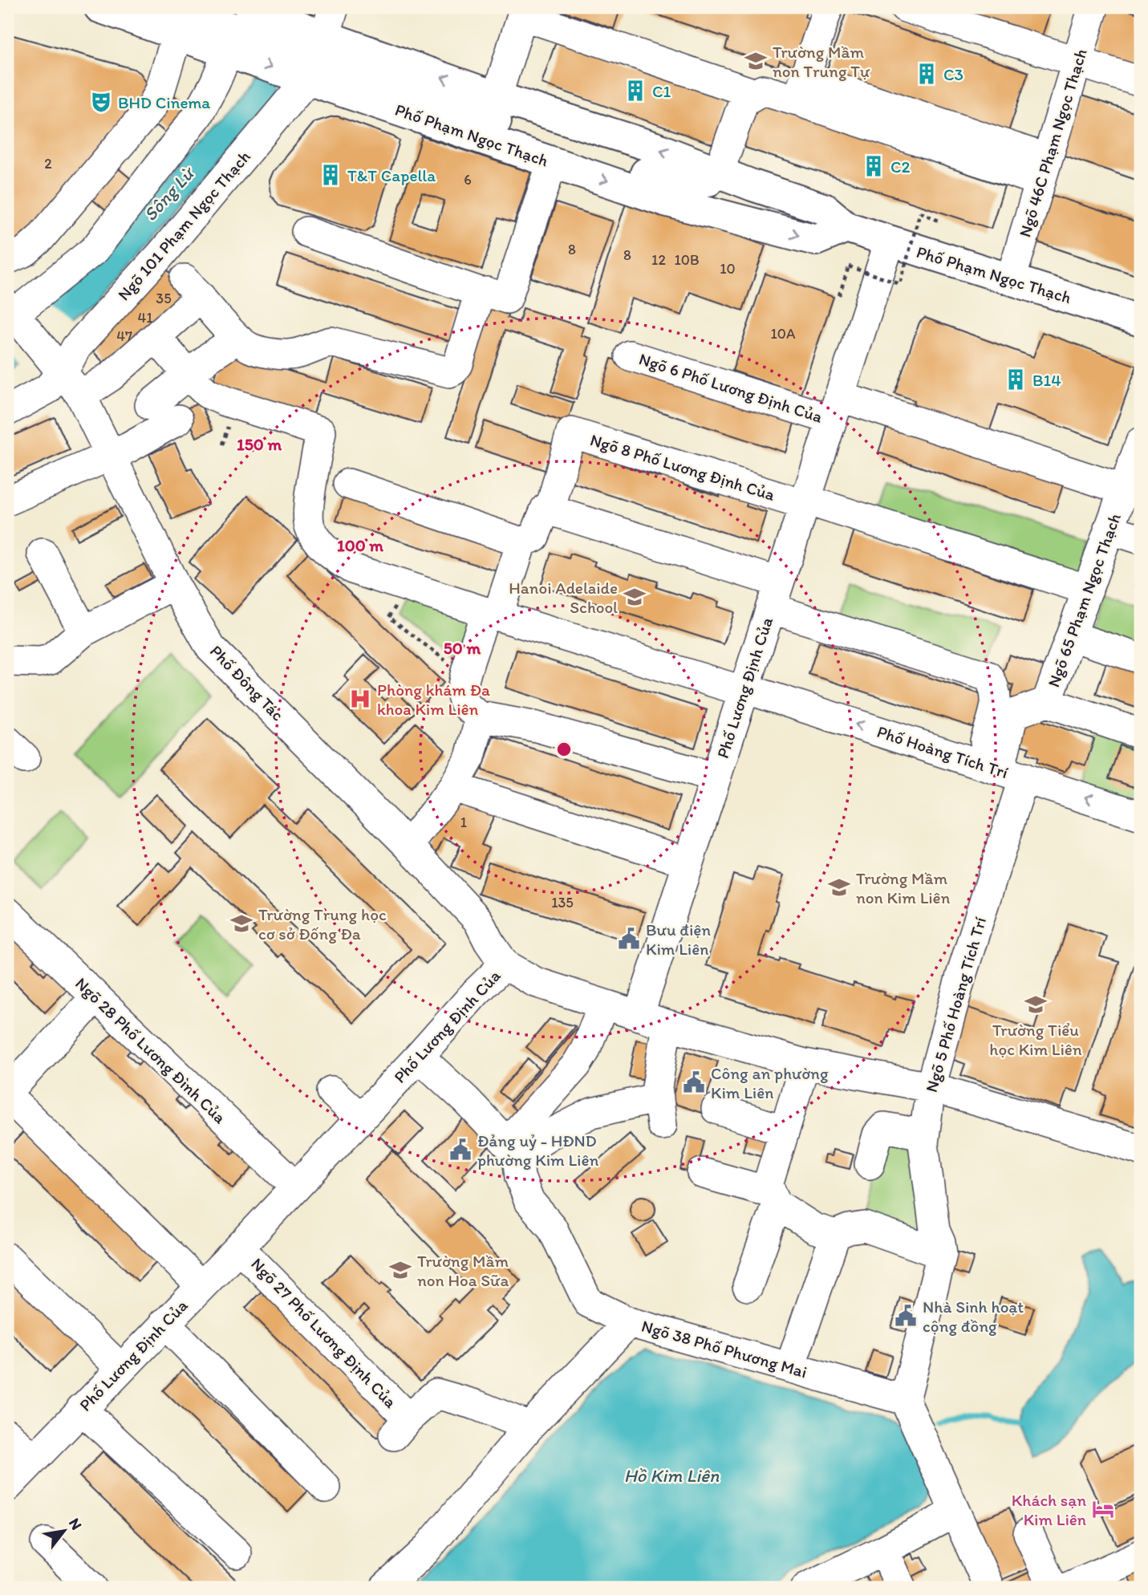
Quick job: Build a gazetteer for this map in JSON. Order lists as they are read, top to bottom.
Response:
{
  "streets": {
    "main road": ["Phố Phạm Ngọc Thạch"],
    "street": [
      "Ngõ 46C Phạm Ngọc Thạch",
      "Ngõ 101 Phạm Ngọc Thạch",
      "Ngõ 6 Phố Lương Định Của",
      "Ngõ 8 Phố Lương Định Của",
      "Ngõ 65 Phạm Ngọc Thạch",
      "Phố Đông Tác",
      "Phố Lương Định Của",
      "Phố Hoàng Tích Trí",
      "Ngõ 5 Phố Hoàng Tích Trí",
      "Ngõ 28 Phố Lương Đình Của",
      "Ngõ 27 Phố Lương Định Của",
      "Ngõ 38 Phố Phương Mai"
    ]
  },
  "crossings": [
    ["Phố Phạm Ngọc Thạch", "Ngõ 46C Phạm Ngọc Thạch"],
    ["Phố Phạm Ngọc Thạch", "Ngõ 101 Phạm Ngọc Thạch"],
    ["Phố Phạm Ngọc Thạch", "Phố Lương Định Của"],
    ["Ngõ 101 Phạm Ngọc Thạch", "Phố Đông Tác"],
    ["Ngõ 6 Phố Lương Định Của", "Ngõ 65 Phạm Ngọc Thạch"],
    ["Ngõ 6 Phố Lương Định Của", "Phố Lương Định Của"],
    ["Ngõ 8 Phố Lương Định Của", "Phố Lương Định Của"],
    ["Ngõ 65 Phạm Ngọc Thạch", "Phố Hoàng Tích Trí"],
    ["Ngõ 65 Phạm Ngọc Thạch", "Ngõ 5 Phố Hoàng Tích Trí"],
    ["Phố Đông Tác", "Phố Lương Định Của"],
    ["Phố Lương Định Của", "Phố Hoàng Tích Trí"],
    ["Phố Lương Định Của", "Ngõ 28 Phố Lương Đình Của"],
    ["Phố Lương Định Của", "Ngõ 27 Phố Lương Định Của"],
    ["Phố Hoàng Tích Trí", "Ngõ 5 Phố Hoàng Tích Trí"],
    ["Ngõ 27 Phố Lương Định Của", "Ngõ 38 Phố Phương Mai"]
  ],
  "water": ["Sông Lừ", "Hồ Kim Liên"],
  "places": {
    "school or university": [
      "Trường Mầm non Trung Tự",
      "Hanoi Adelaide School",
      "Trường Mầm non Kim Liên",
      "Trường Trung học cơ sở Đống Đa",
      "Trường Tiểu học Kim Liên",
      "Trường Mầm non Hoa Sữa"
    ],
    "building": [
      "C3",
      "C1",
      "C2",
      "T&T Capella",
      "B14"
    ],
    "theatre": ["BHD Cinema"],
    "hospital": ["Phòng khám Đa khoa Kim Liên"],
    "public building": [
      "Bưu điện Kim Liên",
      "Công an phường Kim Liên",
      "Đảng uỷ - HĐND phường Kim Liên",
      "Nhà Sinh hoạt cộng đồng"
    ],
    "hotel": ["Khách sạn Kim Liên"]
  },
  "house_numbers": [
    "2",
    "6",
    "8",
    "8",
    "12",
    "10B",
    "10",
    "35",
    "41",
    "10A",
    "47",
    "1",
    "135"
  ],
  "north": "top right",
  "rings": ["150 m", "100 m", "50 m"]
}
